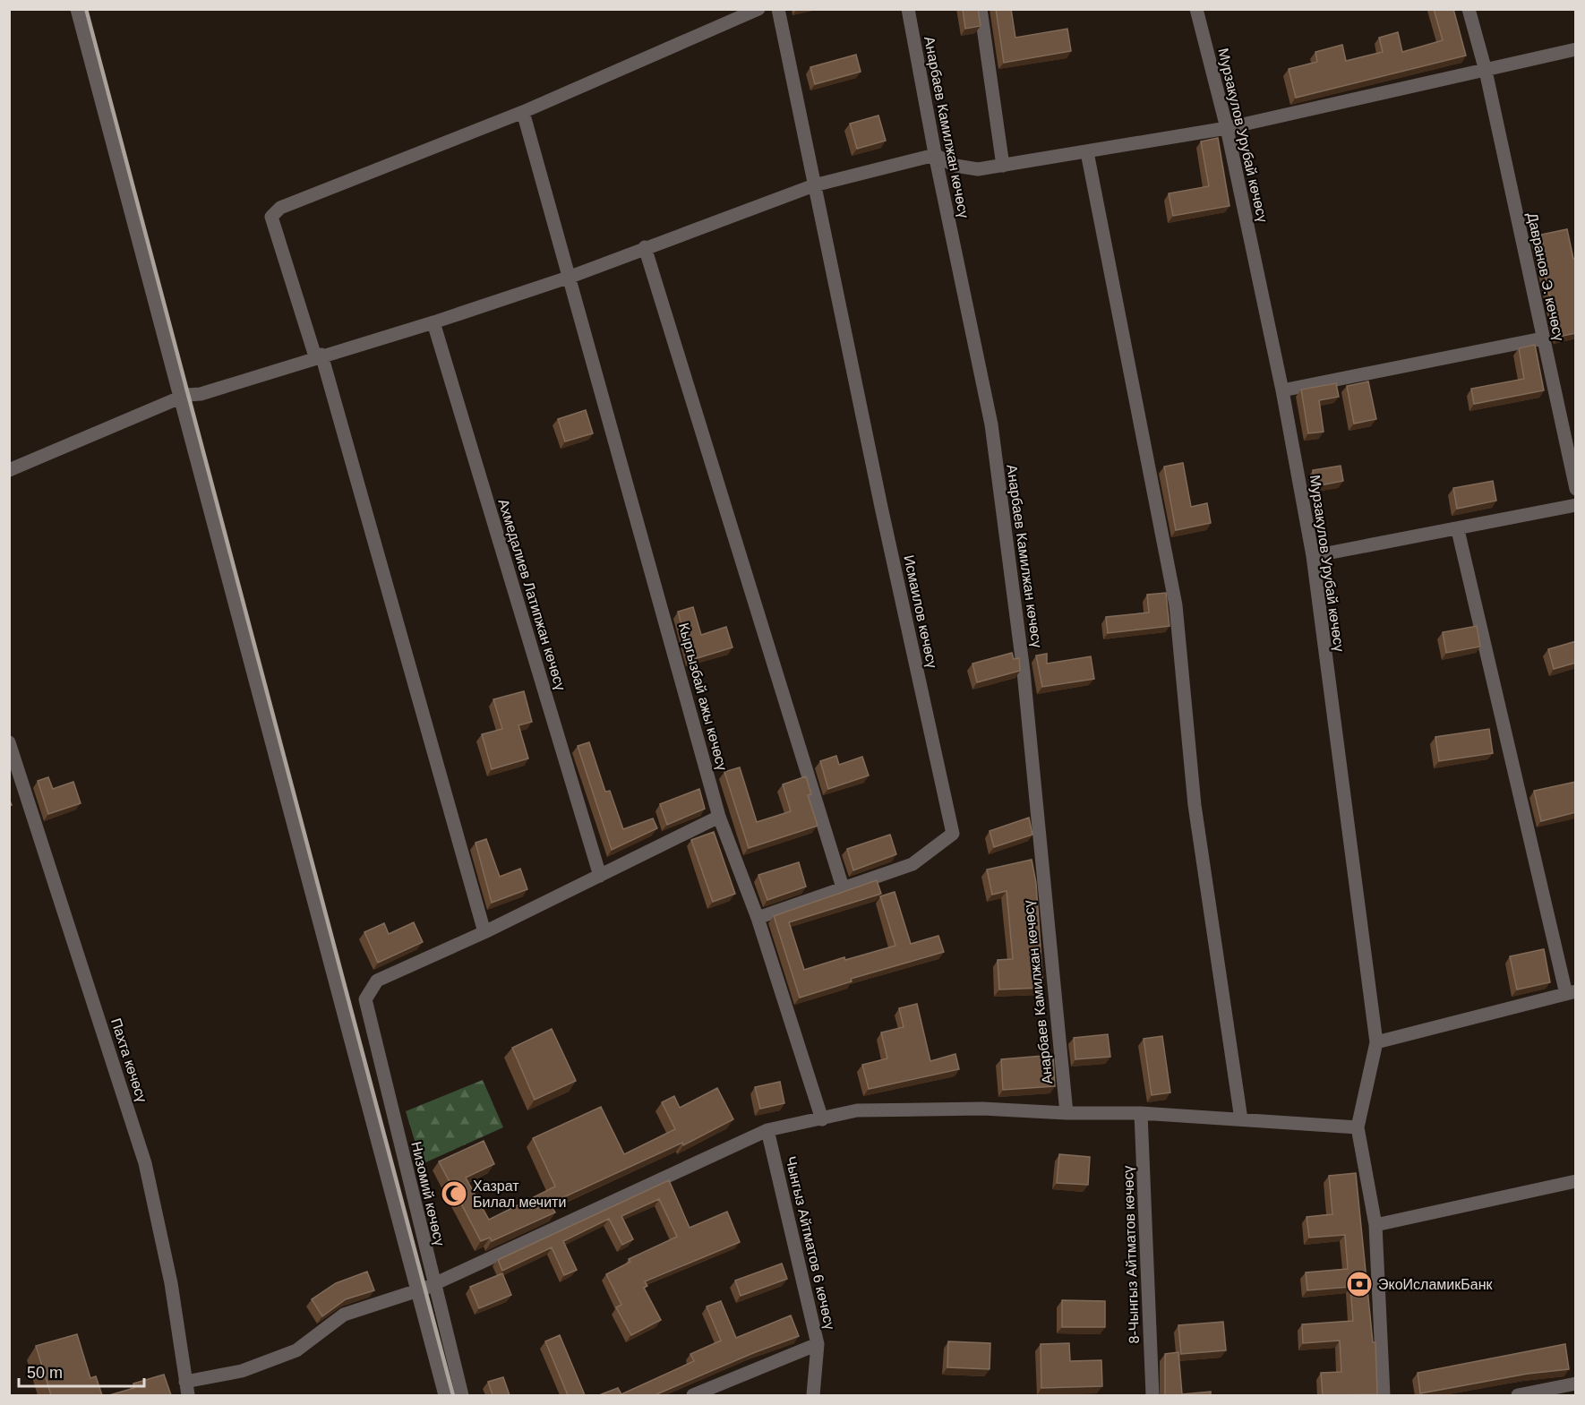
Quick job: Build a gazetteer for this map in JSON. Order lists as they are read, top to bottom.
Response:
{
  "streets": {
    "street": [
      "Анарбаев Камилжан көчөсү",
      "Мурзакулов Урубай көчөсү",
      "Давранов Э. көчөсү",
      "Ахмедалиев Латипжан көчөсү",
      "Исмаилов көчөсү",
      "Кыргызбай ажы көчөсү",
      "Пахта көчөсү",
      "Низомий көчөсү",
      "Чынгыз Айтматов 6 көчөсү",
      "8-Чынгыз Айтматов көчөсү"
    ]
  },
  "crossings": [
    ["Исмаилов көчөсү", "Кыргызбай ажы көчөсү"]
  ],
  "places": {
    "mosque": ["Хазрат Билал мечити"],
    "bank": ["ЭкоИсламикБанк"]
  },
  "scale_bar": "50 m"
}
